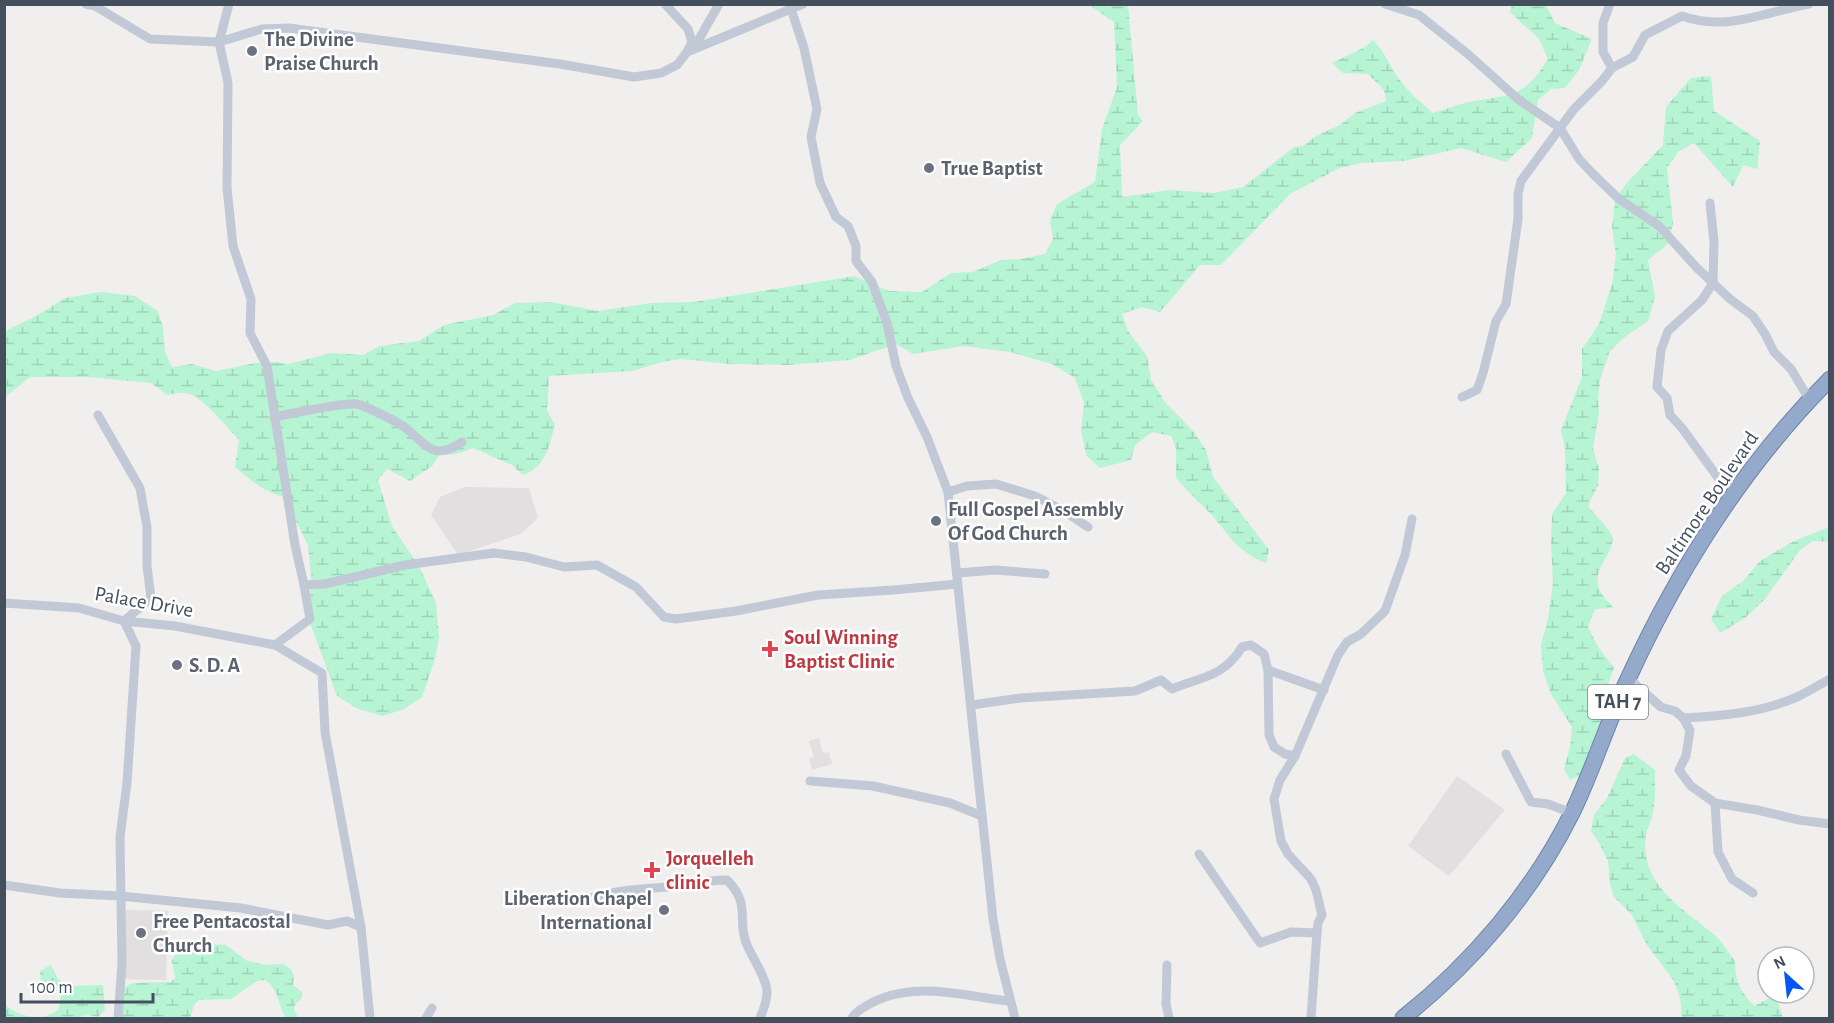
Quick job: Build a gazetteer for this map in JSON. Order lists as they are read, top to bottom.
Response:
{
  "streets": {
    "highway": ["Baltimore Boulevard", "TAH 7"],
    "street": ["Palace Drive"]
  },
  "places": {
    "other": [
      "The Divine Praise Church",
      "True Baptist",
      "Full Gospel Assembly Of God Church",
      "S. D. A",
      "Liberation Chapel International",
      "Free Pentacostal Church"
    ],
    "health": ["Soul Winning Baptist Clinic", "Jorquelleh clinic"]
  },
  "scale_bar": "100 m",
  "north": "top left"
}
